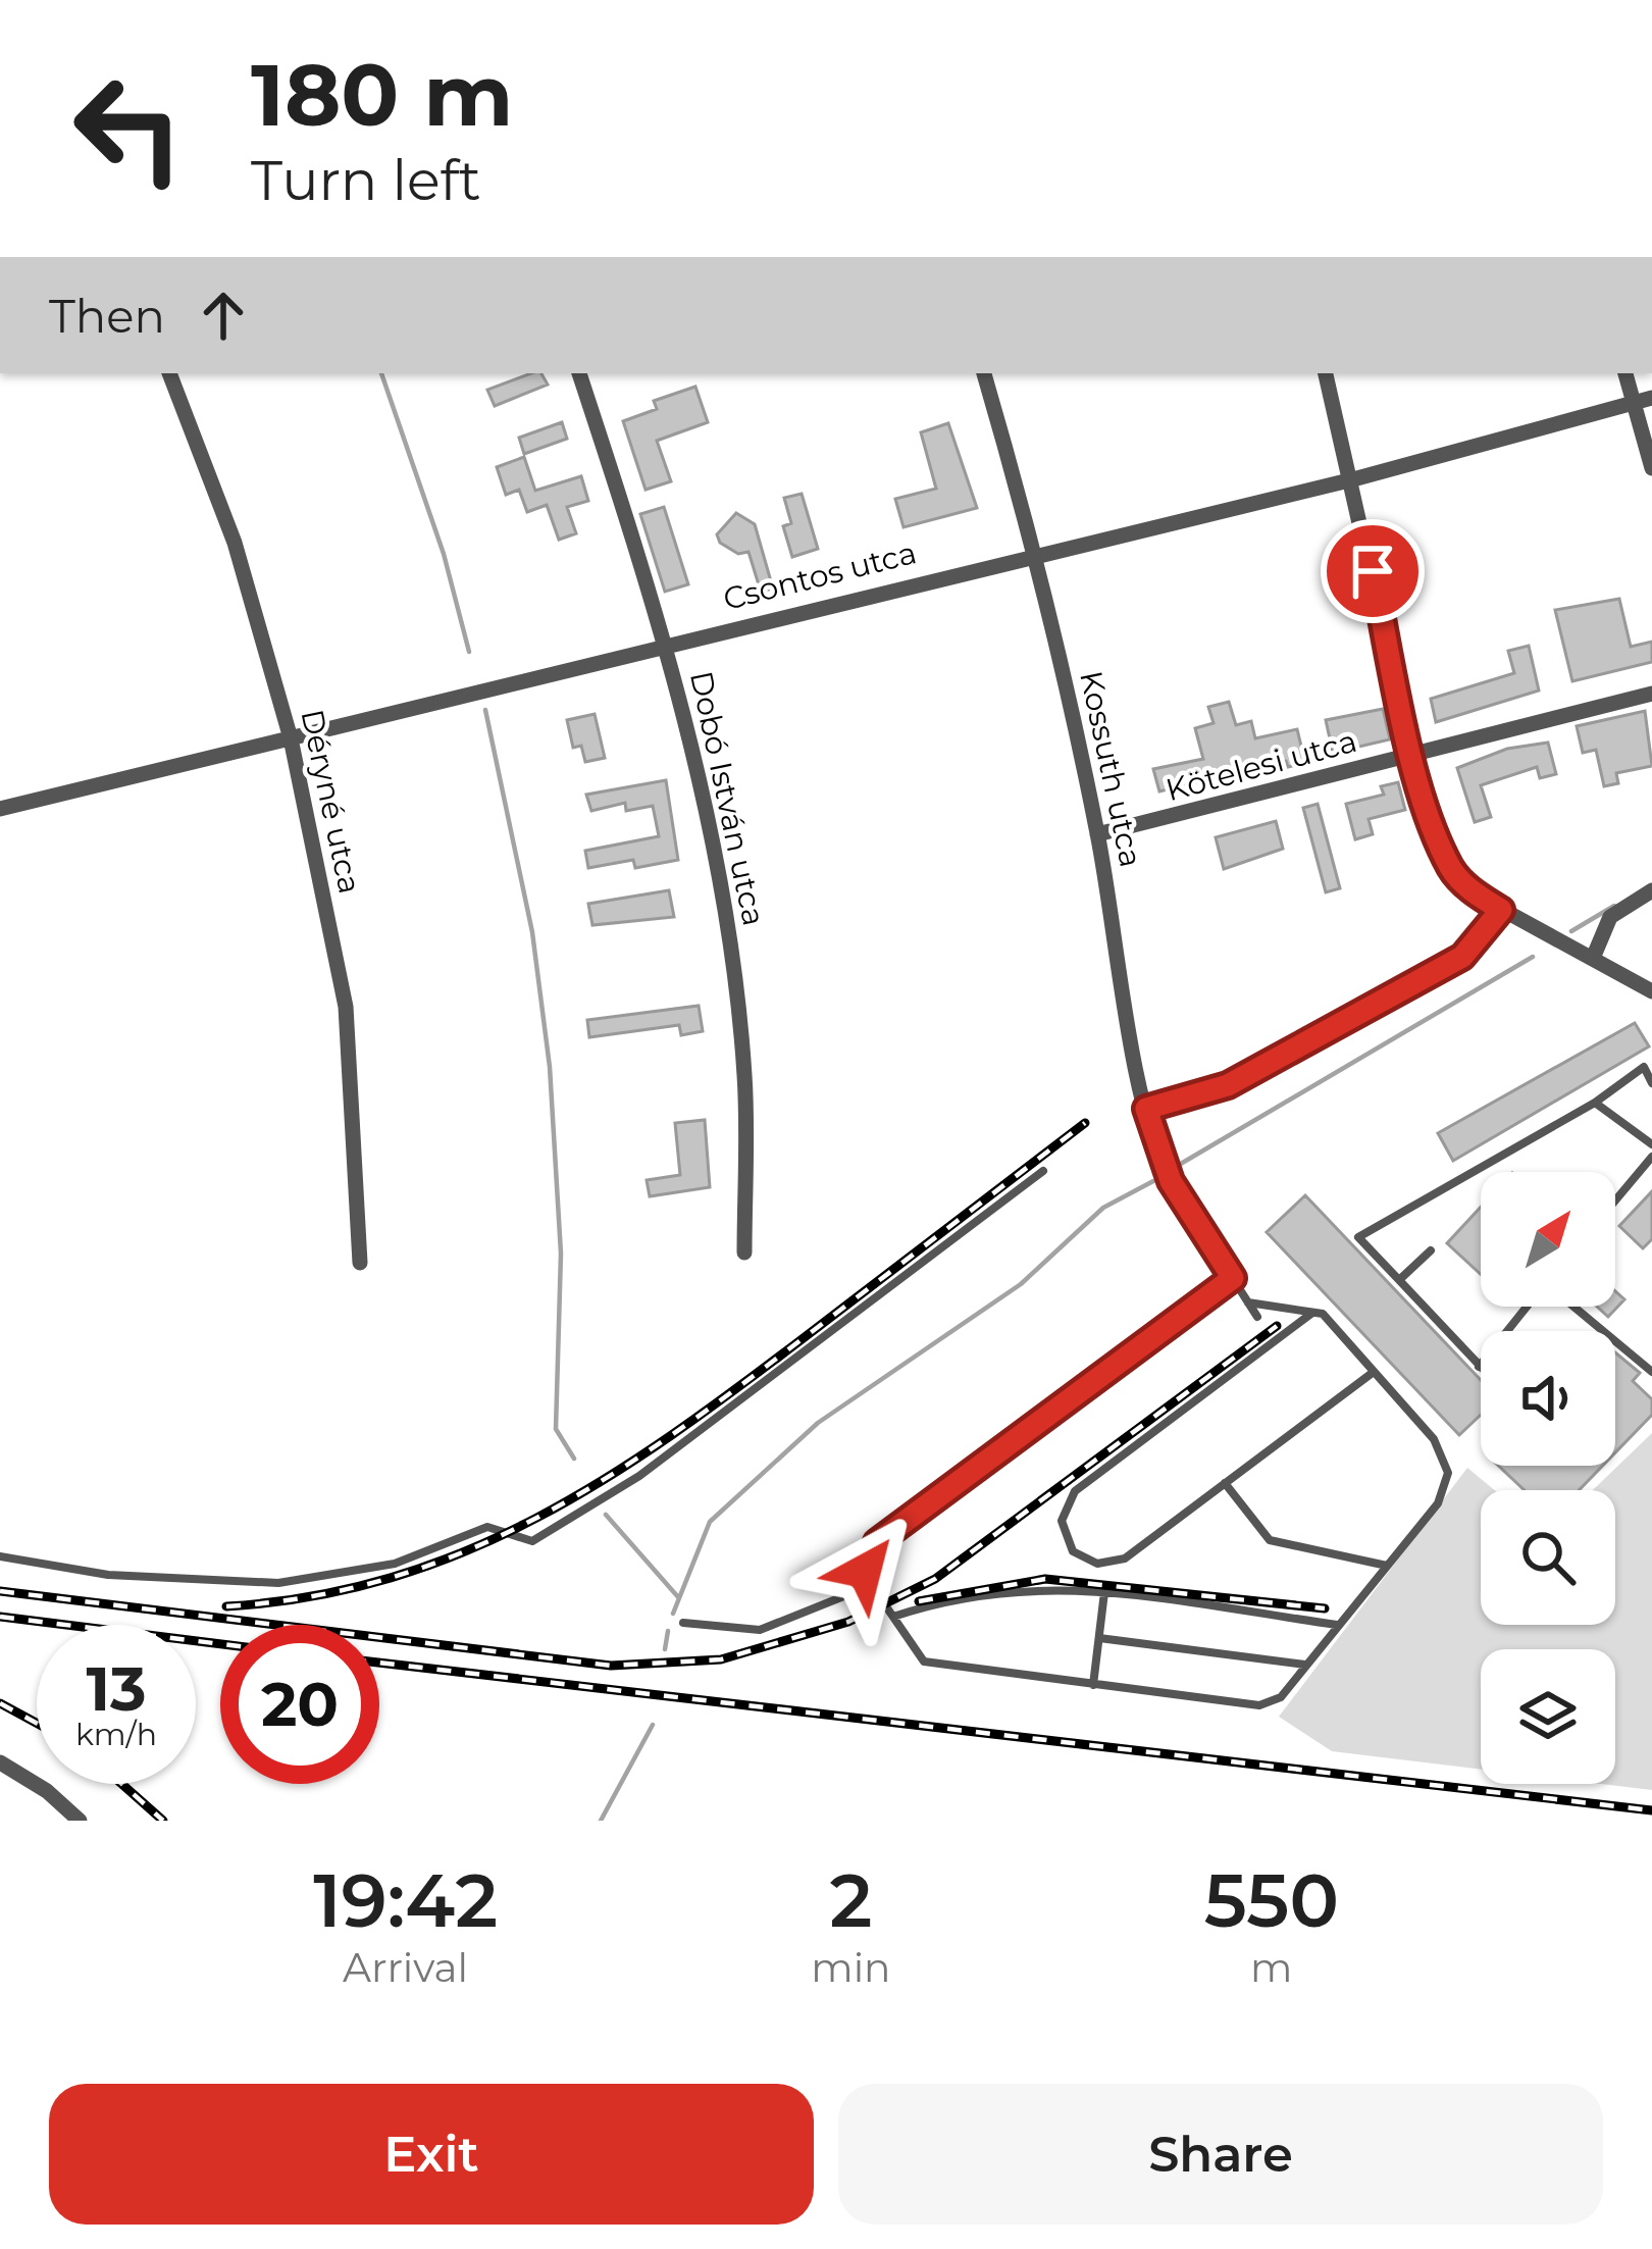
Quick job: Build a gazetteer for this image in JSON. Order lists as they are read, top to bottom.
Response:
{
  "streets": {
    "street": [
      "Csontos utca",
      "Kötelesi utca",
      "Kossuth utca",
      "Dobó István utca",
      "Déryné utca"
    ]
  },
  "crossings": [
    ["Csontos utca", "Kossuth utca"],
    ["Csontos utca", "Dobó István utca"],
    ["Csontos utca", "Déryné utca"],
    ["Kötelesi utca", "Kossuth utca"]
  ],
  "north": "top right",
  "page": {
    "turn": ["180 m", "Turn left"],
    "then": "Then",
    "speed": "13 km/h",
    "limit": "20",
    "eta": [
      "19:42",
      "Arrival",
      "2",
      "min",
      "550",
      "m"
    ],
    "buttons": ["Exit", "Share"]
  }
}
